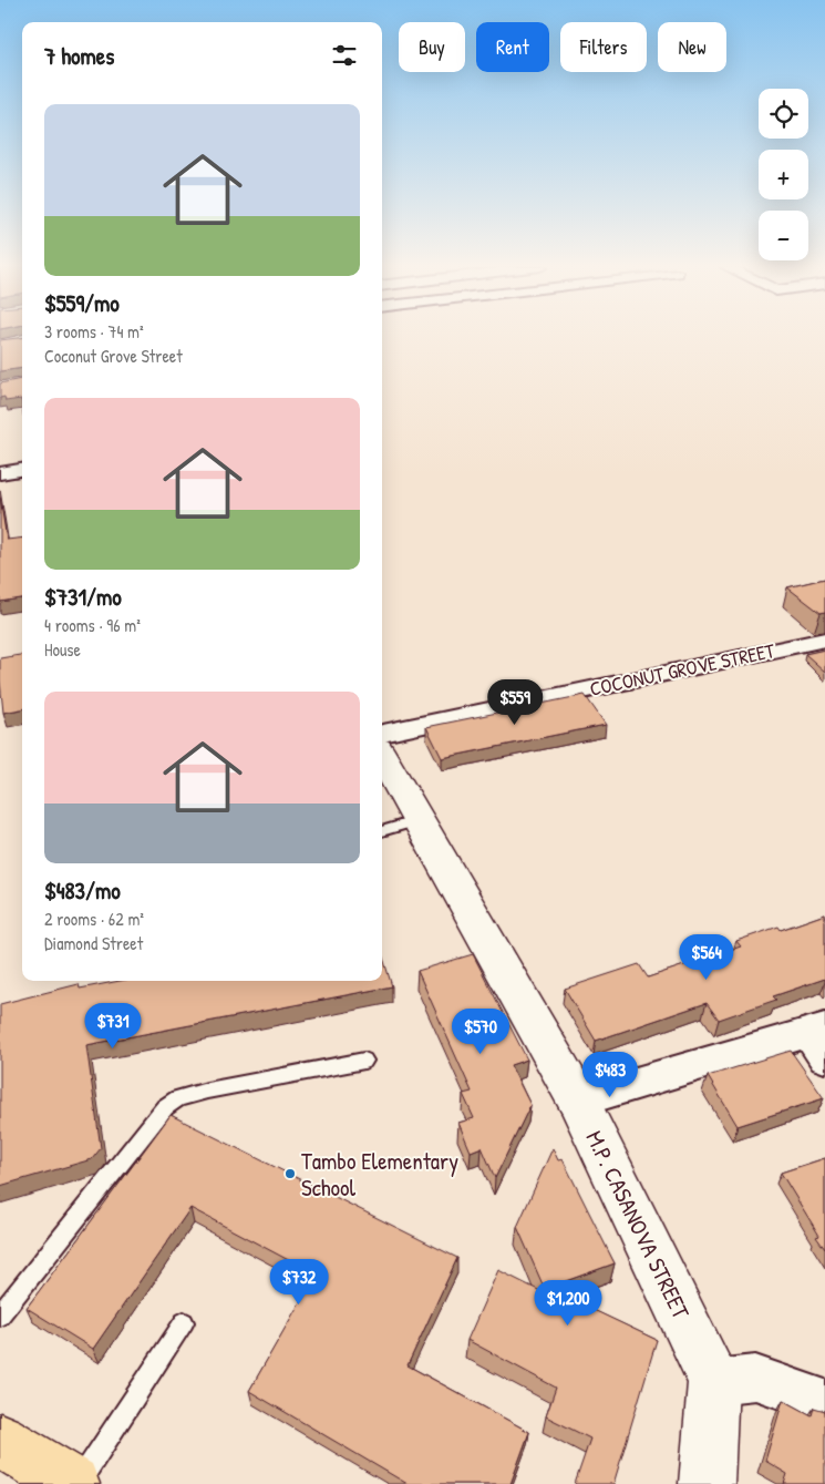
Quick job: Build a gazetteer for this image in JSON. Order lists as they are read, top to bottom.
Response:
{
  "streets": {
    "street": ["COCONUT GROVE STREET", "M.P. CASANOVA STREET"]
  },
  "places": ["Tambo Elementary School"],
  "page": {
    "chip": [
      "Buy",
      "Rent",
      "Filters",
      "New"
    ],
    "heading": "7 homes",
    "map_buttons": ["+", "−"],
    "list": [
      {
        "name": "$559/mo",
        "note": "3 rooms · 74 m² · Coconut Grove Street"
      },
      {
        "name": "$731/mo",
        "note": "4 rooms · 96 m² · House"
      },
      {
        "name": "$483/mo",
        "note": "2 rooms · 62 m² · Diamond Street"
      }
    ],
    "price": [
      "$559",
      "$564",
      "$731",
      "$570",
      "$483",
      "$732",
      "$1,200"
    ]
  }
}
